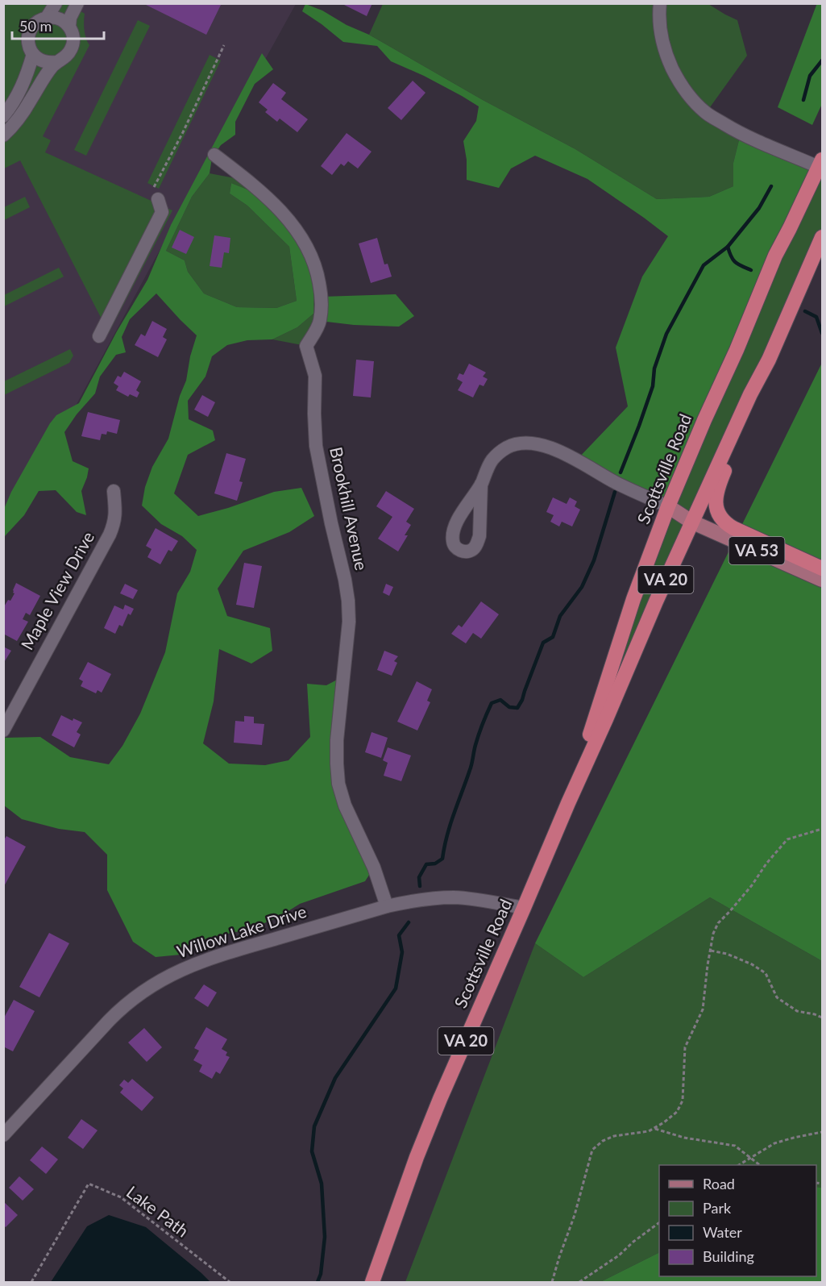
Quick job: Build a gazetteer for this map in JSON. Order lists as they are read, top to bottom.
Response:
{
  "streets": {
    "highway": ["Scottsville Road", "VA 20"],
    "main road": ["VA 53"],
    "street": ["Brookhill Avenue", "Maple View Drive", "Willow Lake Drive"],
    "path": ["Lake Path"]
  },
  "crossings": [
    ["Scottsville Road", "VA 53"],
    ["Scottsville Road", "Willow Lake Drive"],
    ["Brookhill Avenue", "Willow Lake Drive"]
  ],
  "legend": [
    "Road",
    "Park",
    "Water",
    "Building"
  ],
  "scale_bar": "50 m"
}
